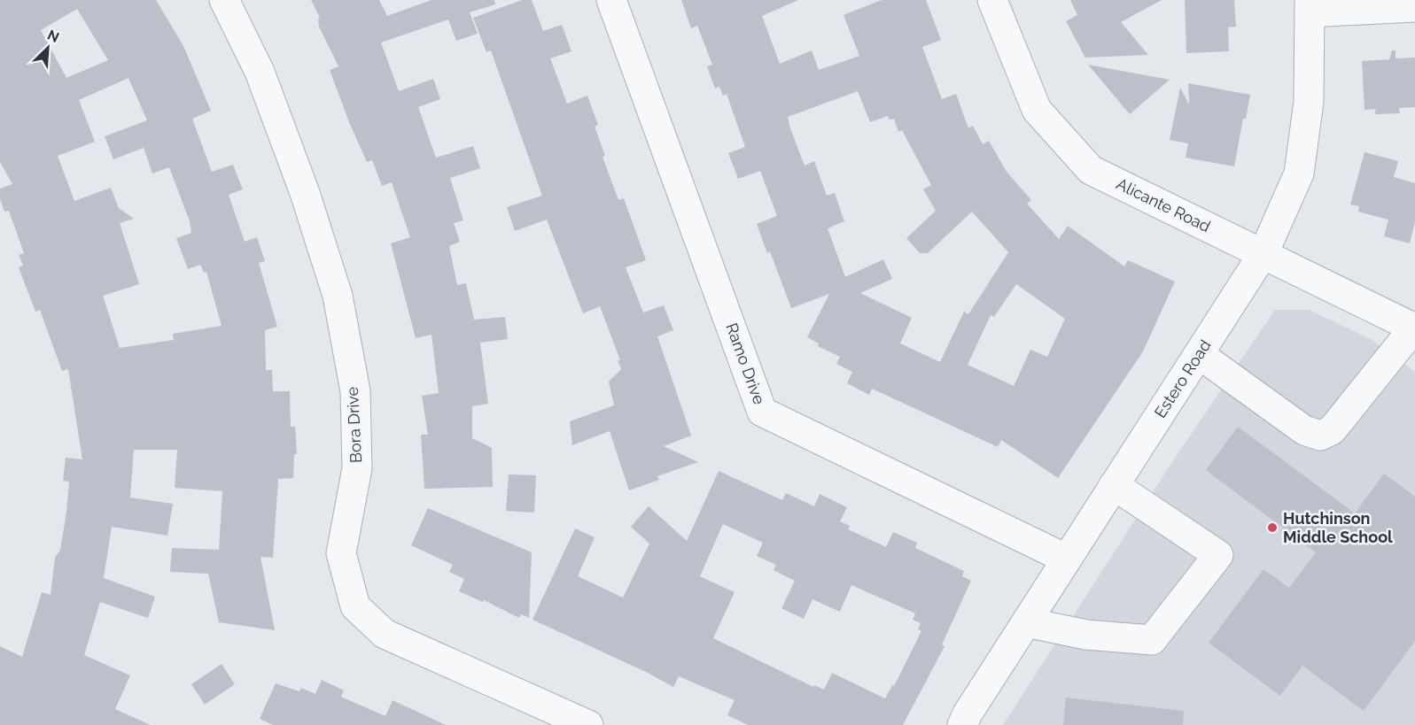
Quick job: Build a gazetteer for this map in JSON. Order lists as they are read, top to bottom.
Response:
{
  "streets": {
    "street": [
      "Alicante Road",
      "Ramo Drive",
      "Estero Road",
      "Bora Drive"
    ]
  },
  "crossings": [
    ["Alicante Road", "Estero Road"],
    ["Ramo Drive", "Estero Road"]
  ],
  "places": ["Hutchinson Middle School"],
  "north": "top right"
}
